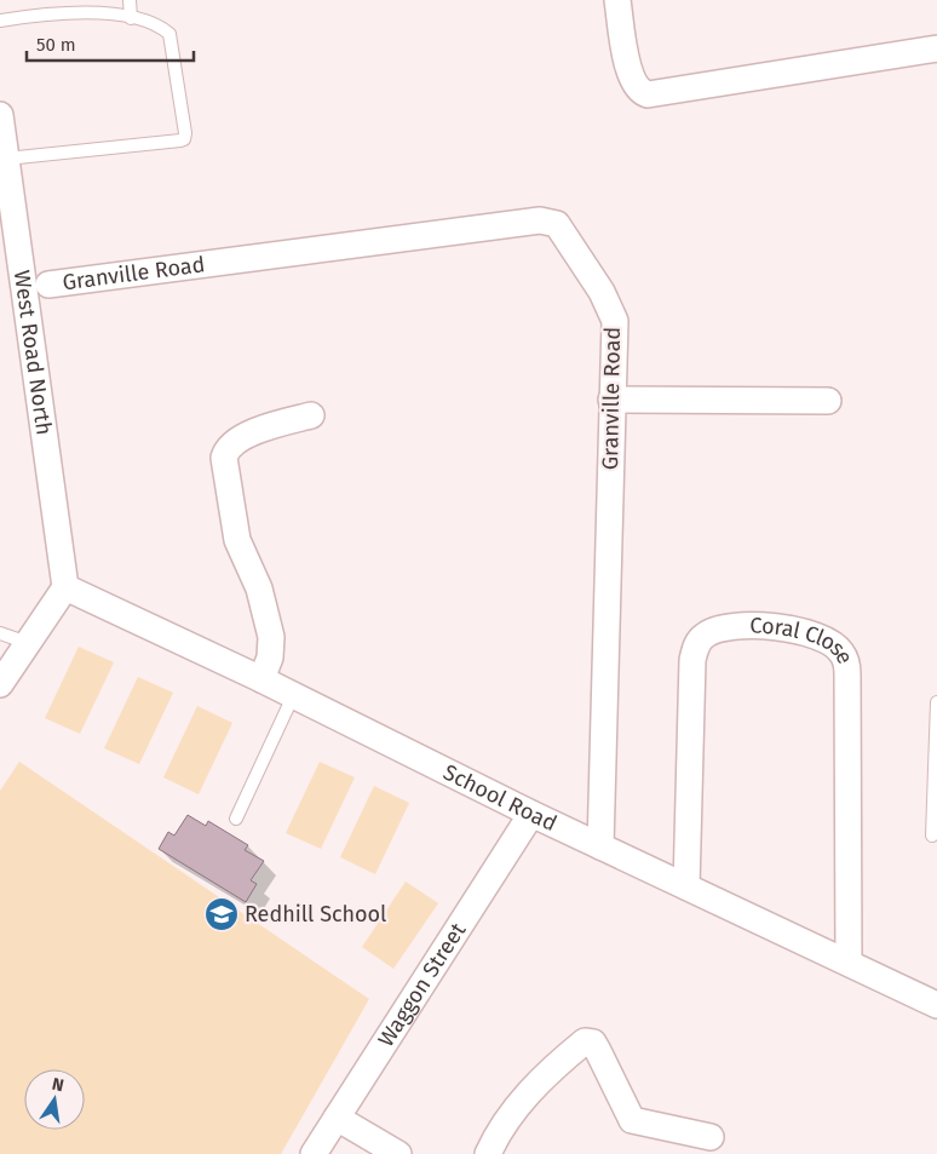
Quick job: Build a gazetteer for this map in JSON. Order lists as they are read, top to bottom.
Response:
{
  "streets": {
    "street": [
      "Granville Road",
      "West Road North",
      "Coral Close",
      "School Road",
      "Waggon Street"
    ]
  },
  "crossings": [
    ["Granville Road", "School Road"],
    ["West Road North", "School Road"],
    ["Coral Close", "School Road"],
    ["School Road", "Waggon Street"]
  ],
  "places": {
    "school or university": ["Redhill School"]
  },
  "scale_bar": "50 m",
  "north": "top"
}
